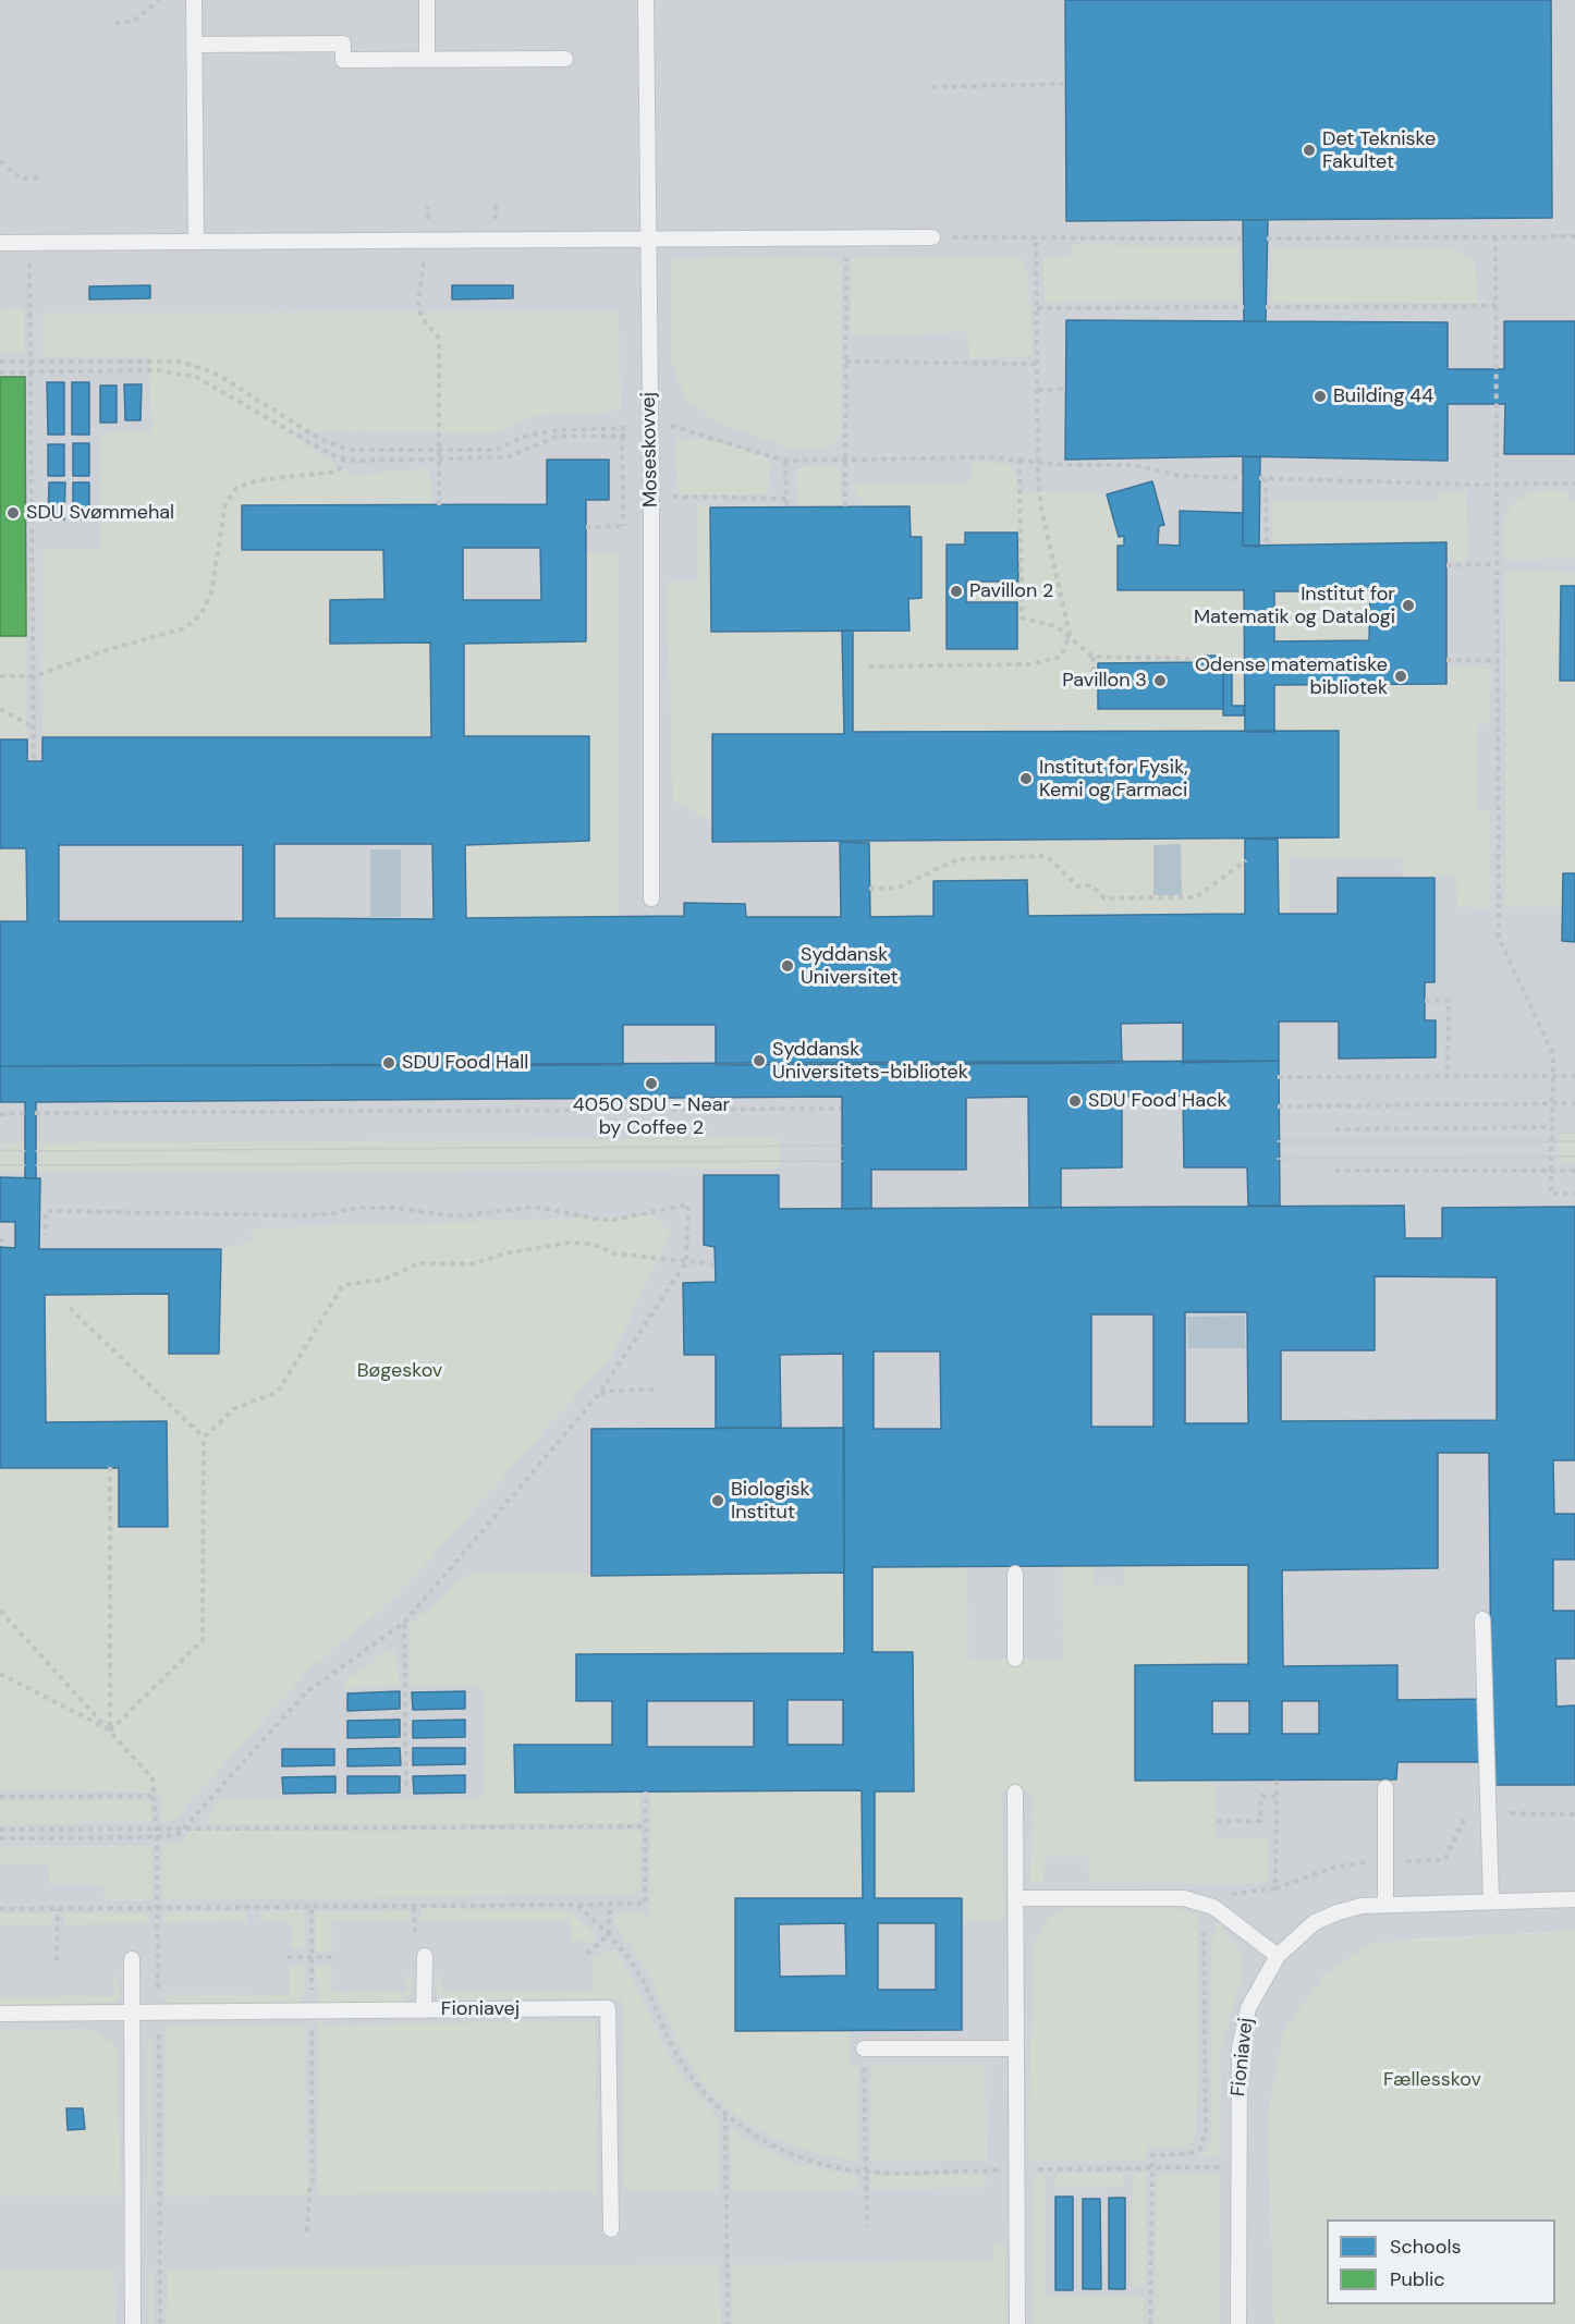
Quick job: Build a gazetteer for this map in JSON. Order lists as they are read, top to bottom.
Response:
{
  "streets": {
    "lane": ["Moseskovvej", "Fioniavej"]
  },
  "parks": ["Bøgeskov", "Fællesskov"],
  "places": [
    "Det Tekniske Fakultet",
    "Building 44",
    "SDU Svømmehal",
    "Pavillon 2",
    "Institut for Matematik og Datalogi",
    "Odense matematiske bibliotek",
    "Pavillon 3",
    "Institut for Fysik, Kemi og Farmaci",
    "Syddansk Universitet",
    "Syddansk Universitets-bibliotek",
    "SDU Food Hall",
    "4050 SDU - Near by Coffee 2",
    "SDU Food Hack",
    "Biologisk Institut"
  ],
  "legend": ["Schools", "Public"]
}
